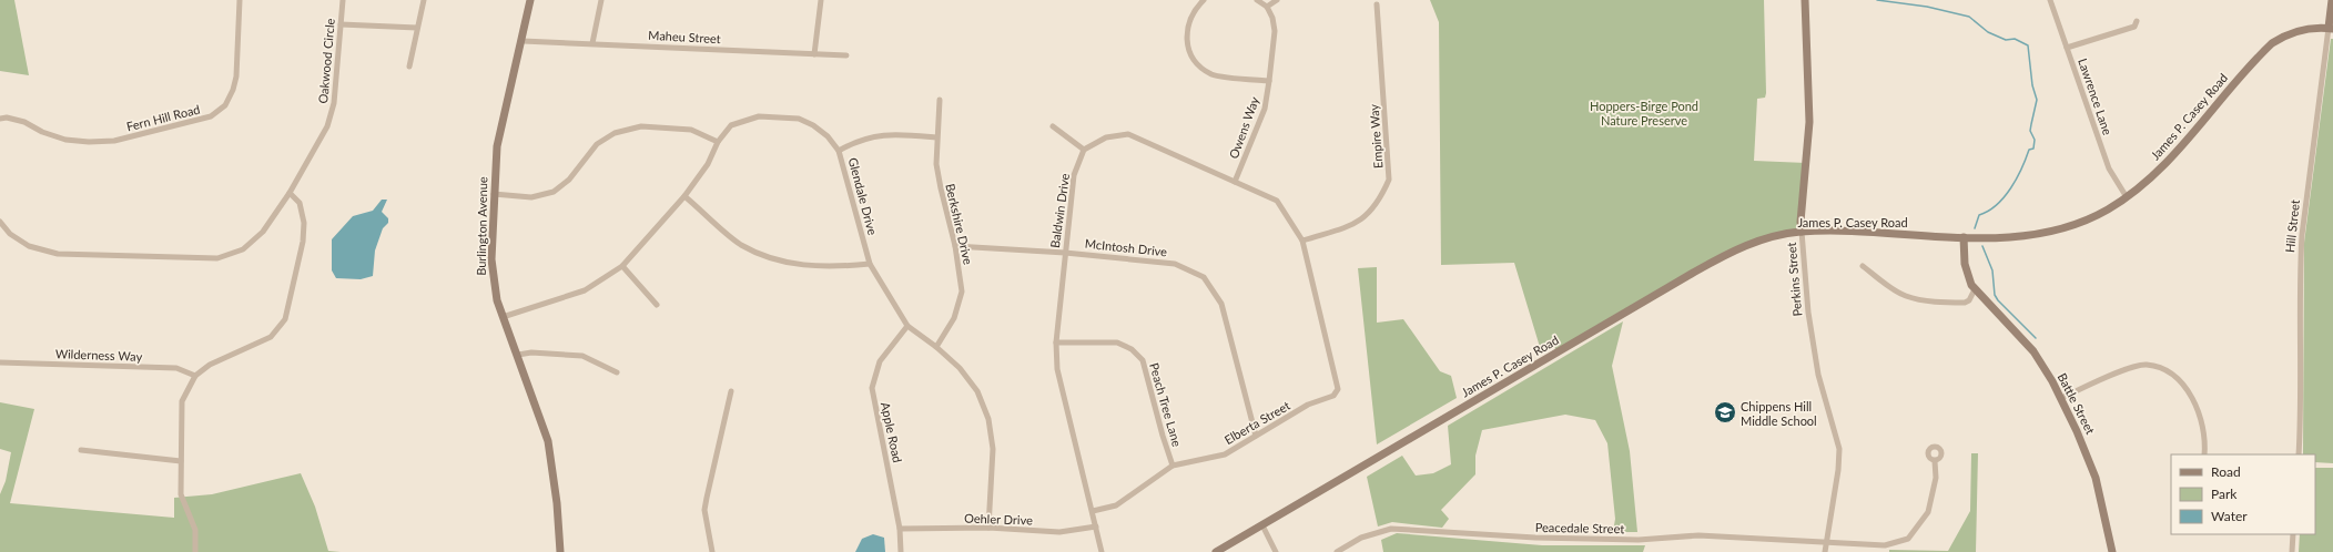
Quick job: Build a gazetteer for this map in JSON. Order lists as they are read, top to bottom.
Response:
{
  "streets": {
    "main road": [
      "James P. Casey Road",
      "Burlington Avenue",
      "Hill Street",
      "Perkins Street",
      "Battle Street"
    ],
    "street": [
      "Maheu Street",
      "Oakwood Circle",
      "Lawrence Lane",
      "Fern Hill Road",
      "Owens Way",
      "Empire Way",
      "Glendale Drive",
      "Baldwin Drive",
      "Berkshire Drive",
      "McIntosh Drive",
      "Wilderness Way",
      "Peach Tree Lane",
      "Elberta Street",
      "Apple Road",
      "Oehler Drive",
      "Peacedale Street"
    ]
  },
  "crossings": [
    ["Maheu Street", "Burlington Avenue"],
    ["Lawrence Lane", "James P. Casey Road"],
    ["James P. Casey Road", "Hill Street"],
    ["James P. Casey Road", "Perkins Street"],
    ["James P. Casey Road", "Battle Street"],
    ["Empire Way", "Elberta Street"],
    ["Glendale Drive", "Berkshire Drive"],
    ["Glendale Drive", "Burlington Avenue"],
    ["Glendale Drive", "Apple Road"],
    ["Glendale Drive", "Oehler Drive"],
    ["Baldwin Drive", "McIntosh Drive"],
    ["Baldwin Drive", "Peach Tree Lane"],
    ["Baldwin Drive", "Elberta Street"],
    ["Baldwin Drive", "Oehler Drive"],
    ["Berkshire Drive", "McIntosh Drive"],
    ["McIntosh Drive", "Elberta Street"],
    ["Perkins Street", "Peacedale Street"],
    ["Peach Tree Lane", "Elberta Street"],
    ["Apple Road", "Oehler Drive"]
  ],
  "parks": ["Hoppers-Birge Pond Nature Preserve"],
  "places": {
    "school or university": ["Chippens Hill Middle School"]
  },
  "legend": ["Road", "Park", "Water"]
}
